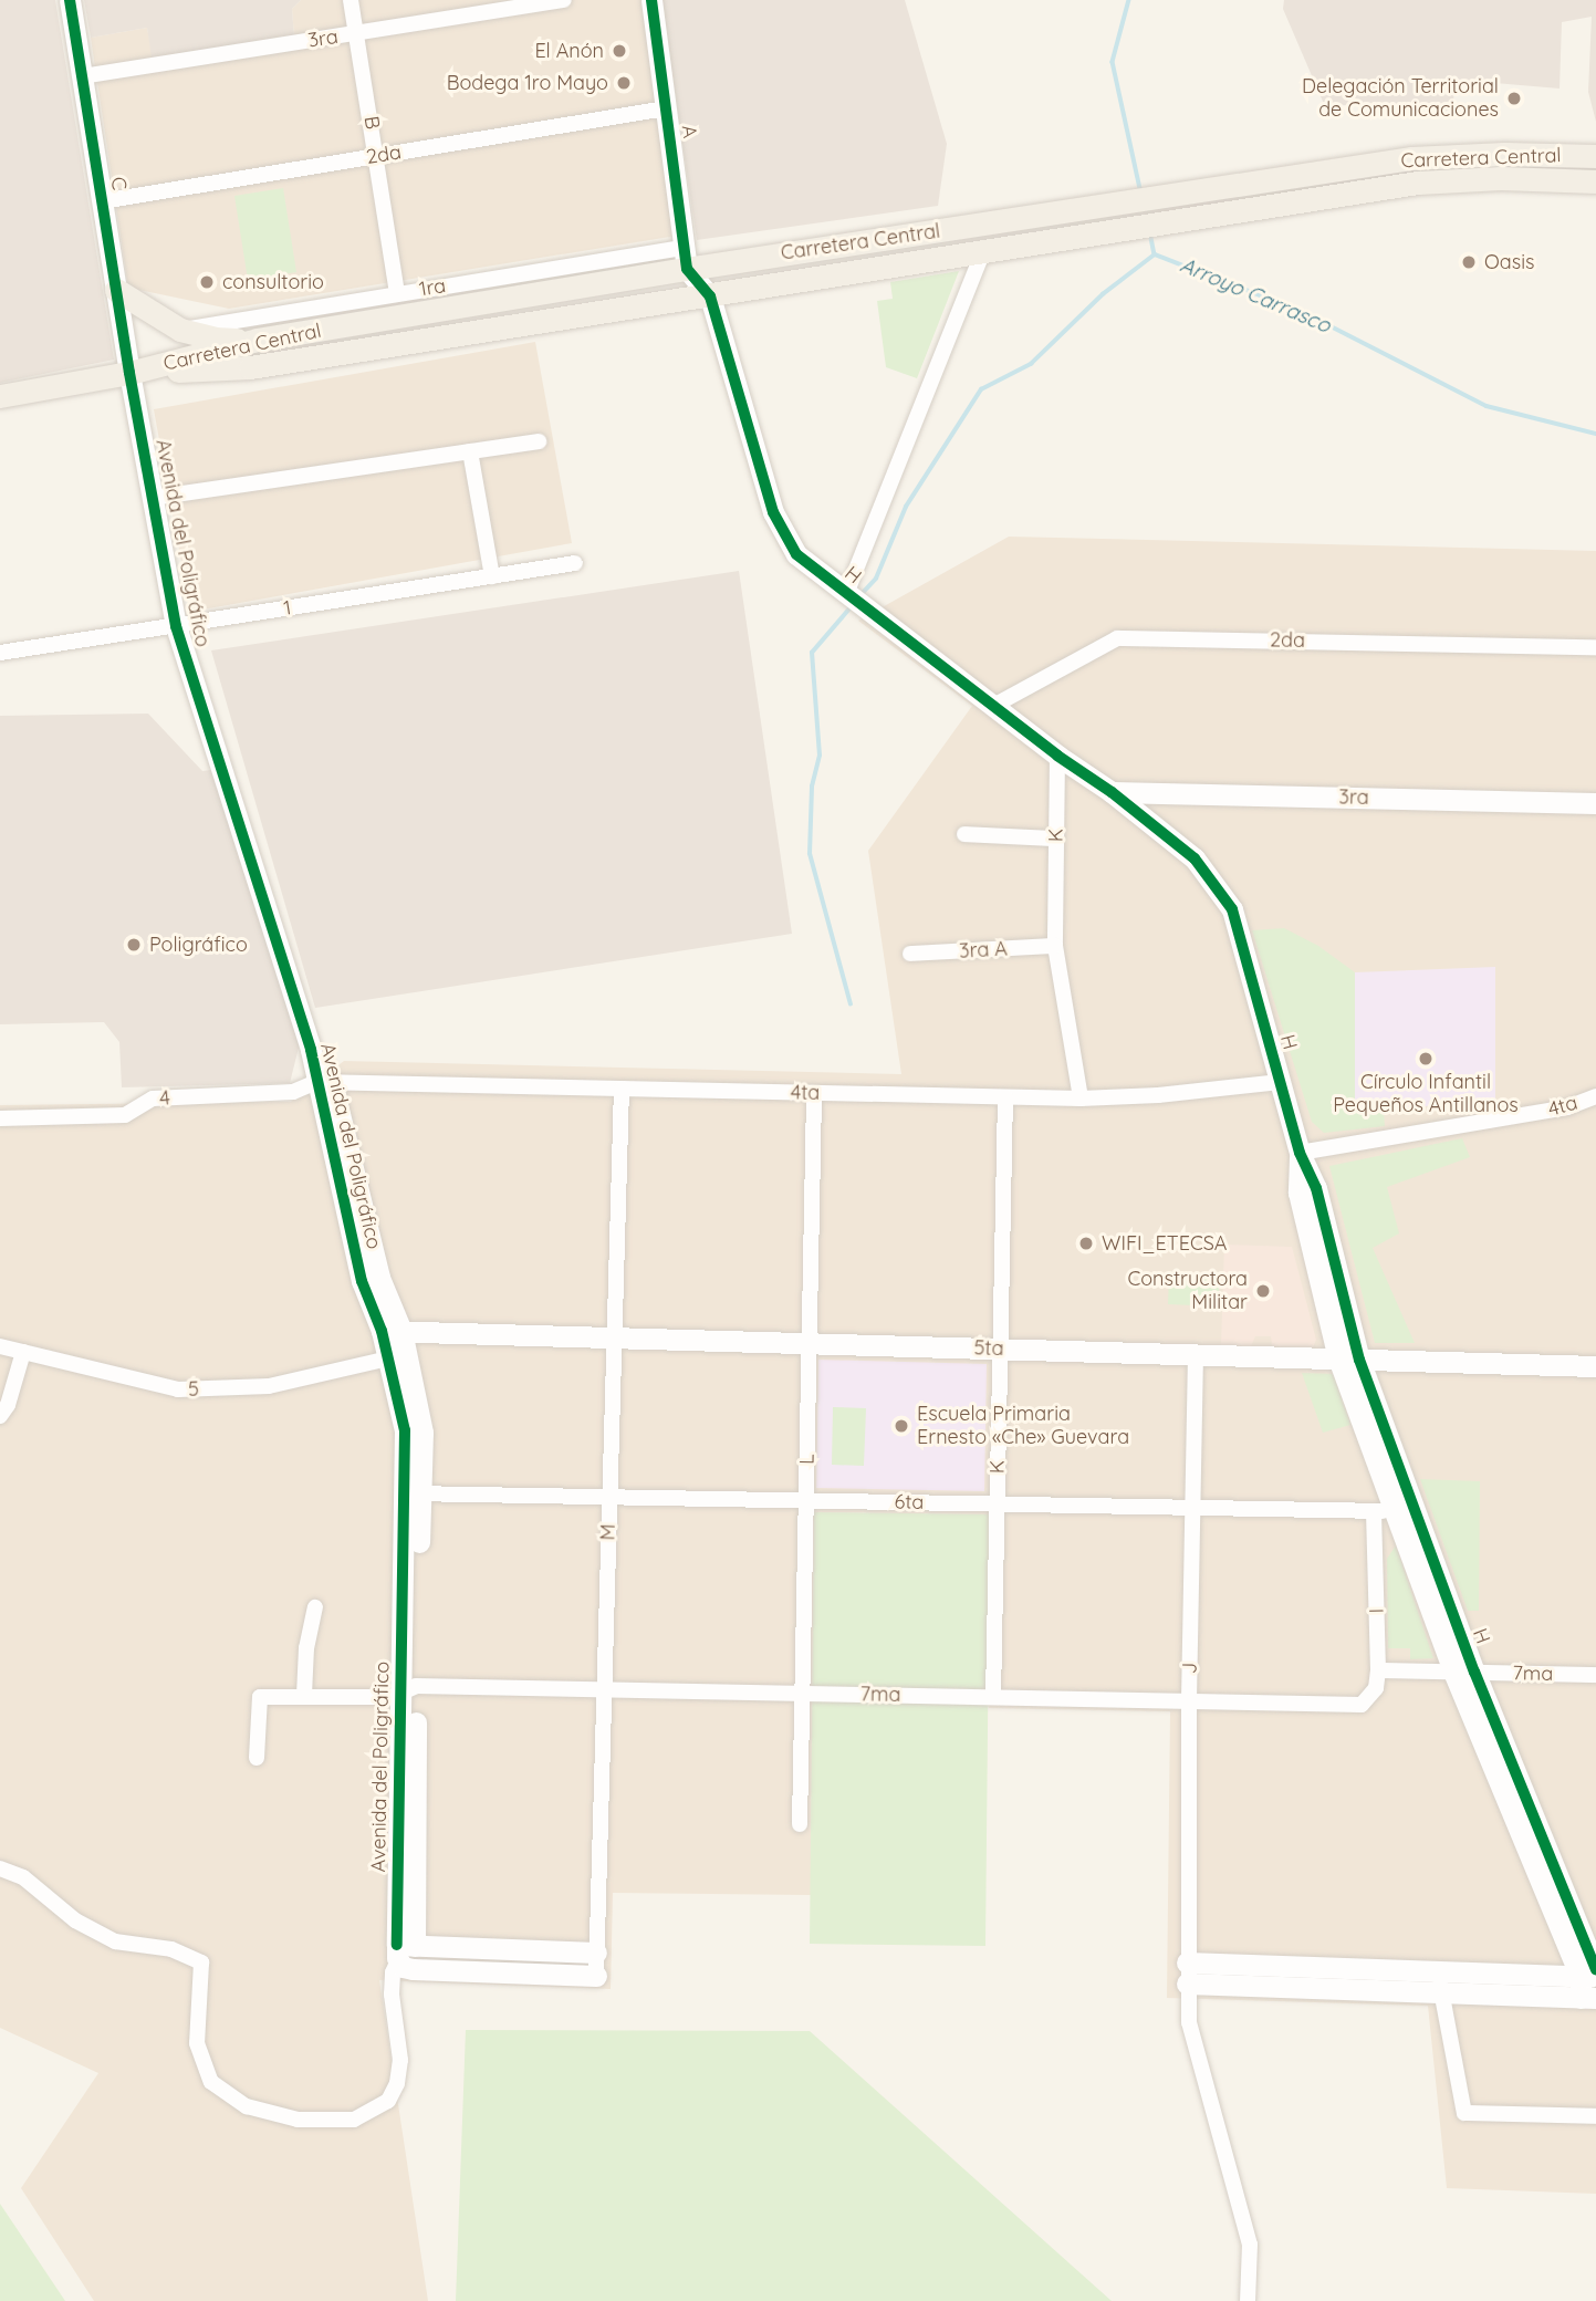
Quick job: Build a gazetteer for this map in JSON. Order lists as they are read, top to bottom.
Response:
{
  "streets": {
    "main road": ["Carretera Central"],
    "street": [
      "3ra",
      "B",
      "A",
      "2da",
      "C",
      "1ra",
      "Avenida del Poligráfico",
      "H",
      "1",
      "K",
      "3ra A",
      "4ta",
      "4",
      "5ta",
      "5",
      "L",
      "6ta",
      "M",
      "I",
      "J",
      "7ma"
    ]
  },
  "crossings": [
    ["3ra", "B"],
    ["3ra", "C"],
    ["3ra", "H"],
    ["B", "2da"],
    ["B", "1ra"],
    ["A", "2da"],
    ["A", "Carretera Central"],
    ["A", "1ra"],
    ["2da", "C"],
    ["2da", "H"],
    ["Carretera Central", "C"],
    ["Carretera Central", "1ra"],
    ["Carretera Central", "Avenida del Poligráfico"],
    ["Carretera Central", "H"],
    ["C", "Avenida del Poligráfico"],
    ["Avenida del Poligráfico", "1"],
    ["Avenida del Poligráfico", "4ta"],
    ["Avenida del Poligráfico", "4"],
    ["Avenida del Poligráfico", "5ta"],
    ["Avenida del Poligráfico", "5"],
    ["Avenida del Poligráfico", "6ta"],
    ["Avenida del Poligráfico", "7ma"],
    ["H", "K"],
    ["H", "4ta"],
    ["H", "5ta"],
    ["H", "6ta"],
    ["H", "I"],
    ["H", "7ma"],
    ["K", "3ra A"],
    ["K", "4ta"],
    ["K", "5ta"],
    ["K", "6ta"],
    ["K", "7ma"],
    ["4ta", "4"],
    ["4ta", "L"],
    ["4ta", "M"],
    ["5ta", "L"],
    ["5ta", "M"],
    ["5ta", "J"],
    ["L", "6ta"],
    ["L", "7ma"],
    ["6ta", "M"],
    ["6ta", "I"],
    ["6ta", "J"],
    ["M", "7ma"],
    ["I", "7ma"],
    ["J", "7ma"]
  ],
  "water": ["Arroyo Carrasco"],
  "places": [
    "El Anón",
    "Bodega 1ro Mayo",
    "Delegación Territorial de Comunicaciones",
    "Oasis",
    "consultorio",
    "Poligráfico",
    "Círculo Infantil Pequeños Antillanos",
    "WIFI_ETECSA",
    "Constructora Militar",
    "Escuela Primaria Ernesto «Che» Guevara"
  ]
}
